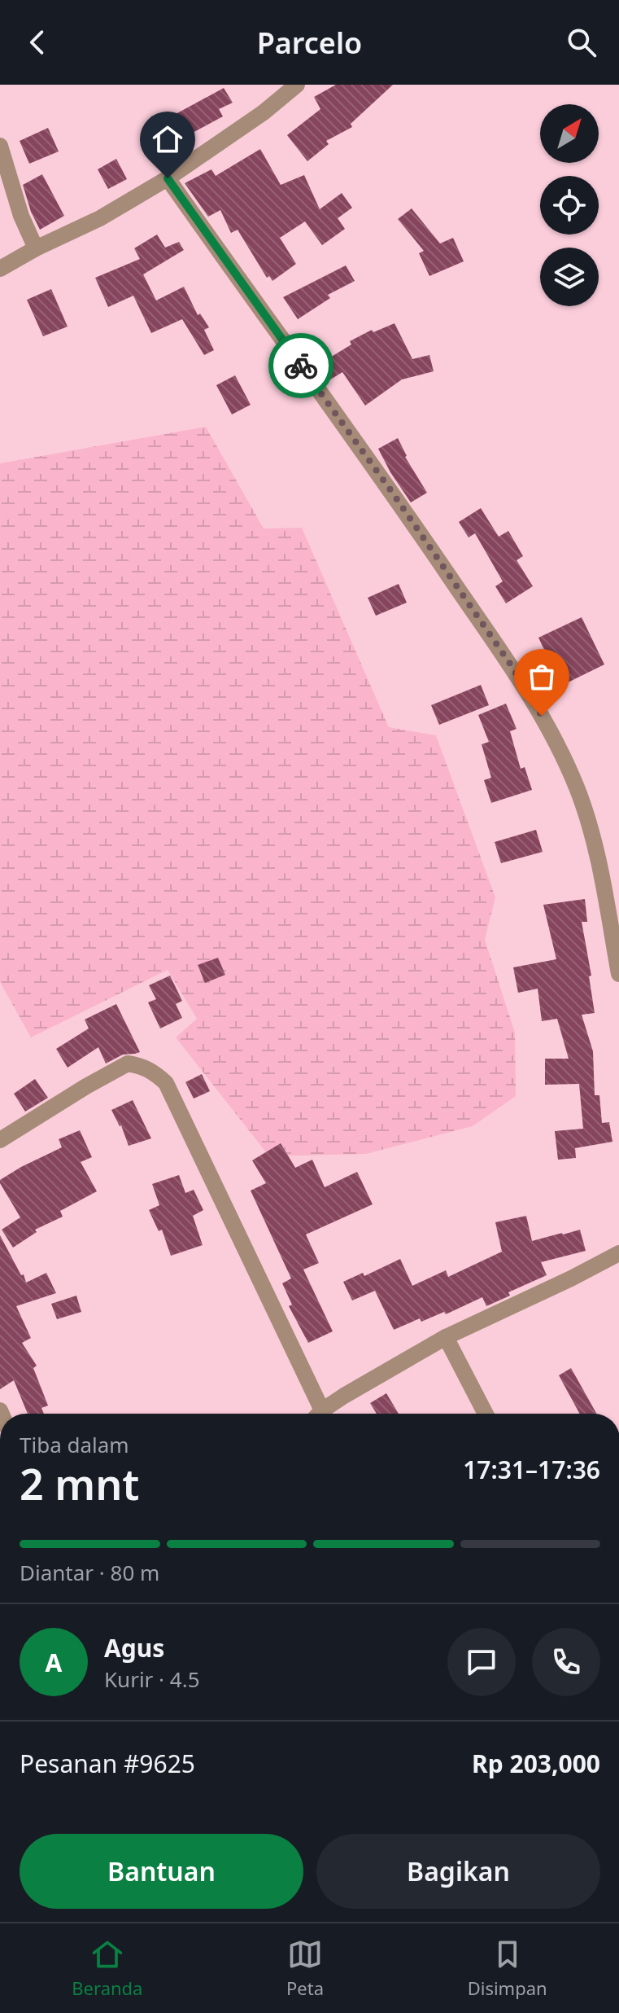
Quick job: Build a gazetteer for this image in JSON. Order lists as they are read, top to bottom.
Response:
{
  "north": "top right",
  "page": {
    "header": "Parcelo",
    "heading": ["2 mnt", "Tiba dalam", "17:31–17:36"],
    "panel": [
      "Agus",
      "Kurir · 4.5",
      "Pesanan #9625",
      "Rp 203,000"
    ],
    "bar": "Diantar · 80 m",
    "round": "A",
    "buttons": ["Bantuan", "Bagikan"],
    "tabs": ["Beranda", "Peta", "Disimpan"]
  }
}
